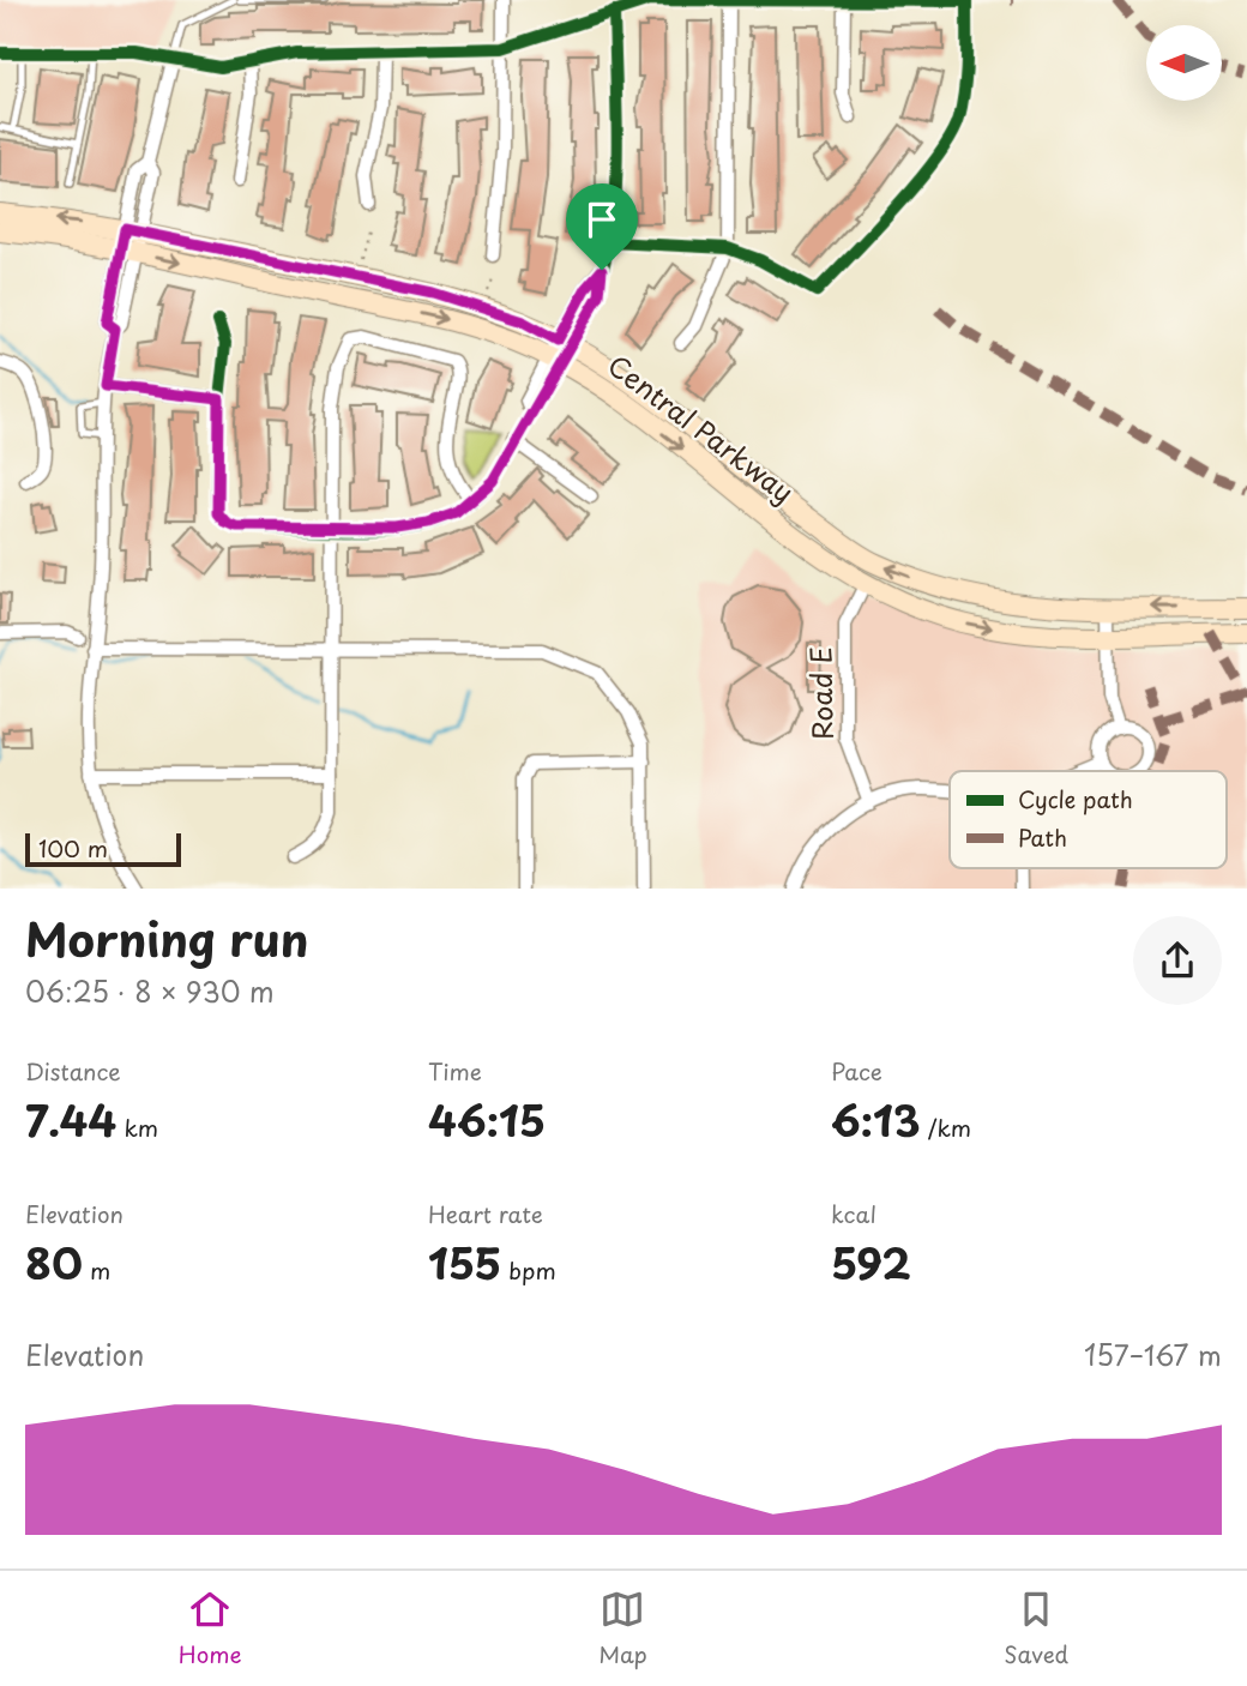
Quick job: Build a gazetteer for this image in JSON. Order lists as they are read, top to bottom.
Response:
{
  "streets": {
    "main road": ["Central Parkway"],
    "street": ["Road E"]
  },
  "crossings": [
    ["Central Parkway", "Road E"]
  ],
  "legend": ["Cycle path", "Path"],
  "scale_bar": "100 m",
  "north": "left",
  "page": {
    "scale": "100 m",
    "heading": ["Morning run", "06:25 · 8 × 930 m"],
    "stats": [
      ["Distance", "7.44 km"],
      ["Time", "46:15"],
      ["Pace", "6:13 /km"],
      ["Elevation", "80 m"],
      ["Heart rate", "155 bpm"],
      ["kcal", "592"]
    ],
    "chart": ["Elevation", "157–167 m"],
    "tabs": ["Home", "Map", "Saved"]
  }
}
